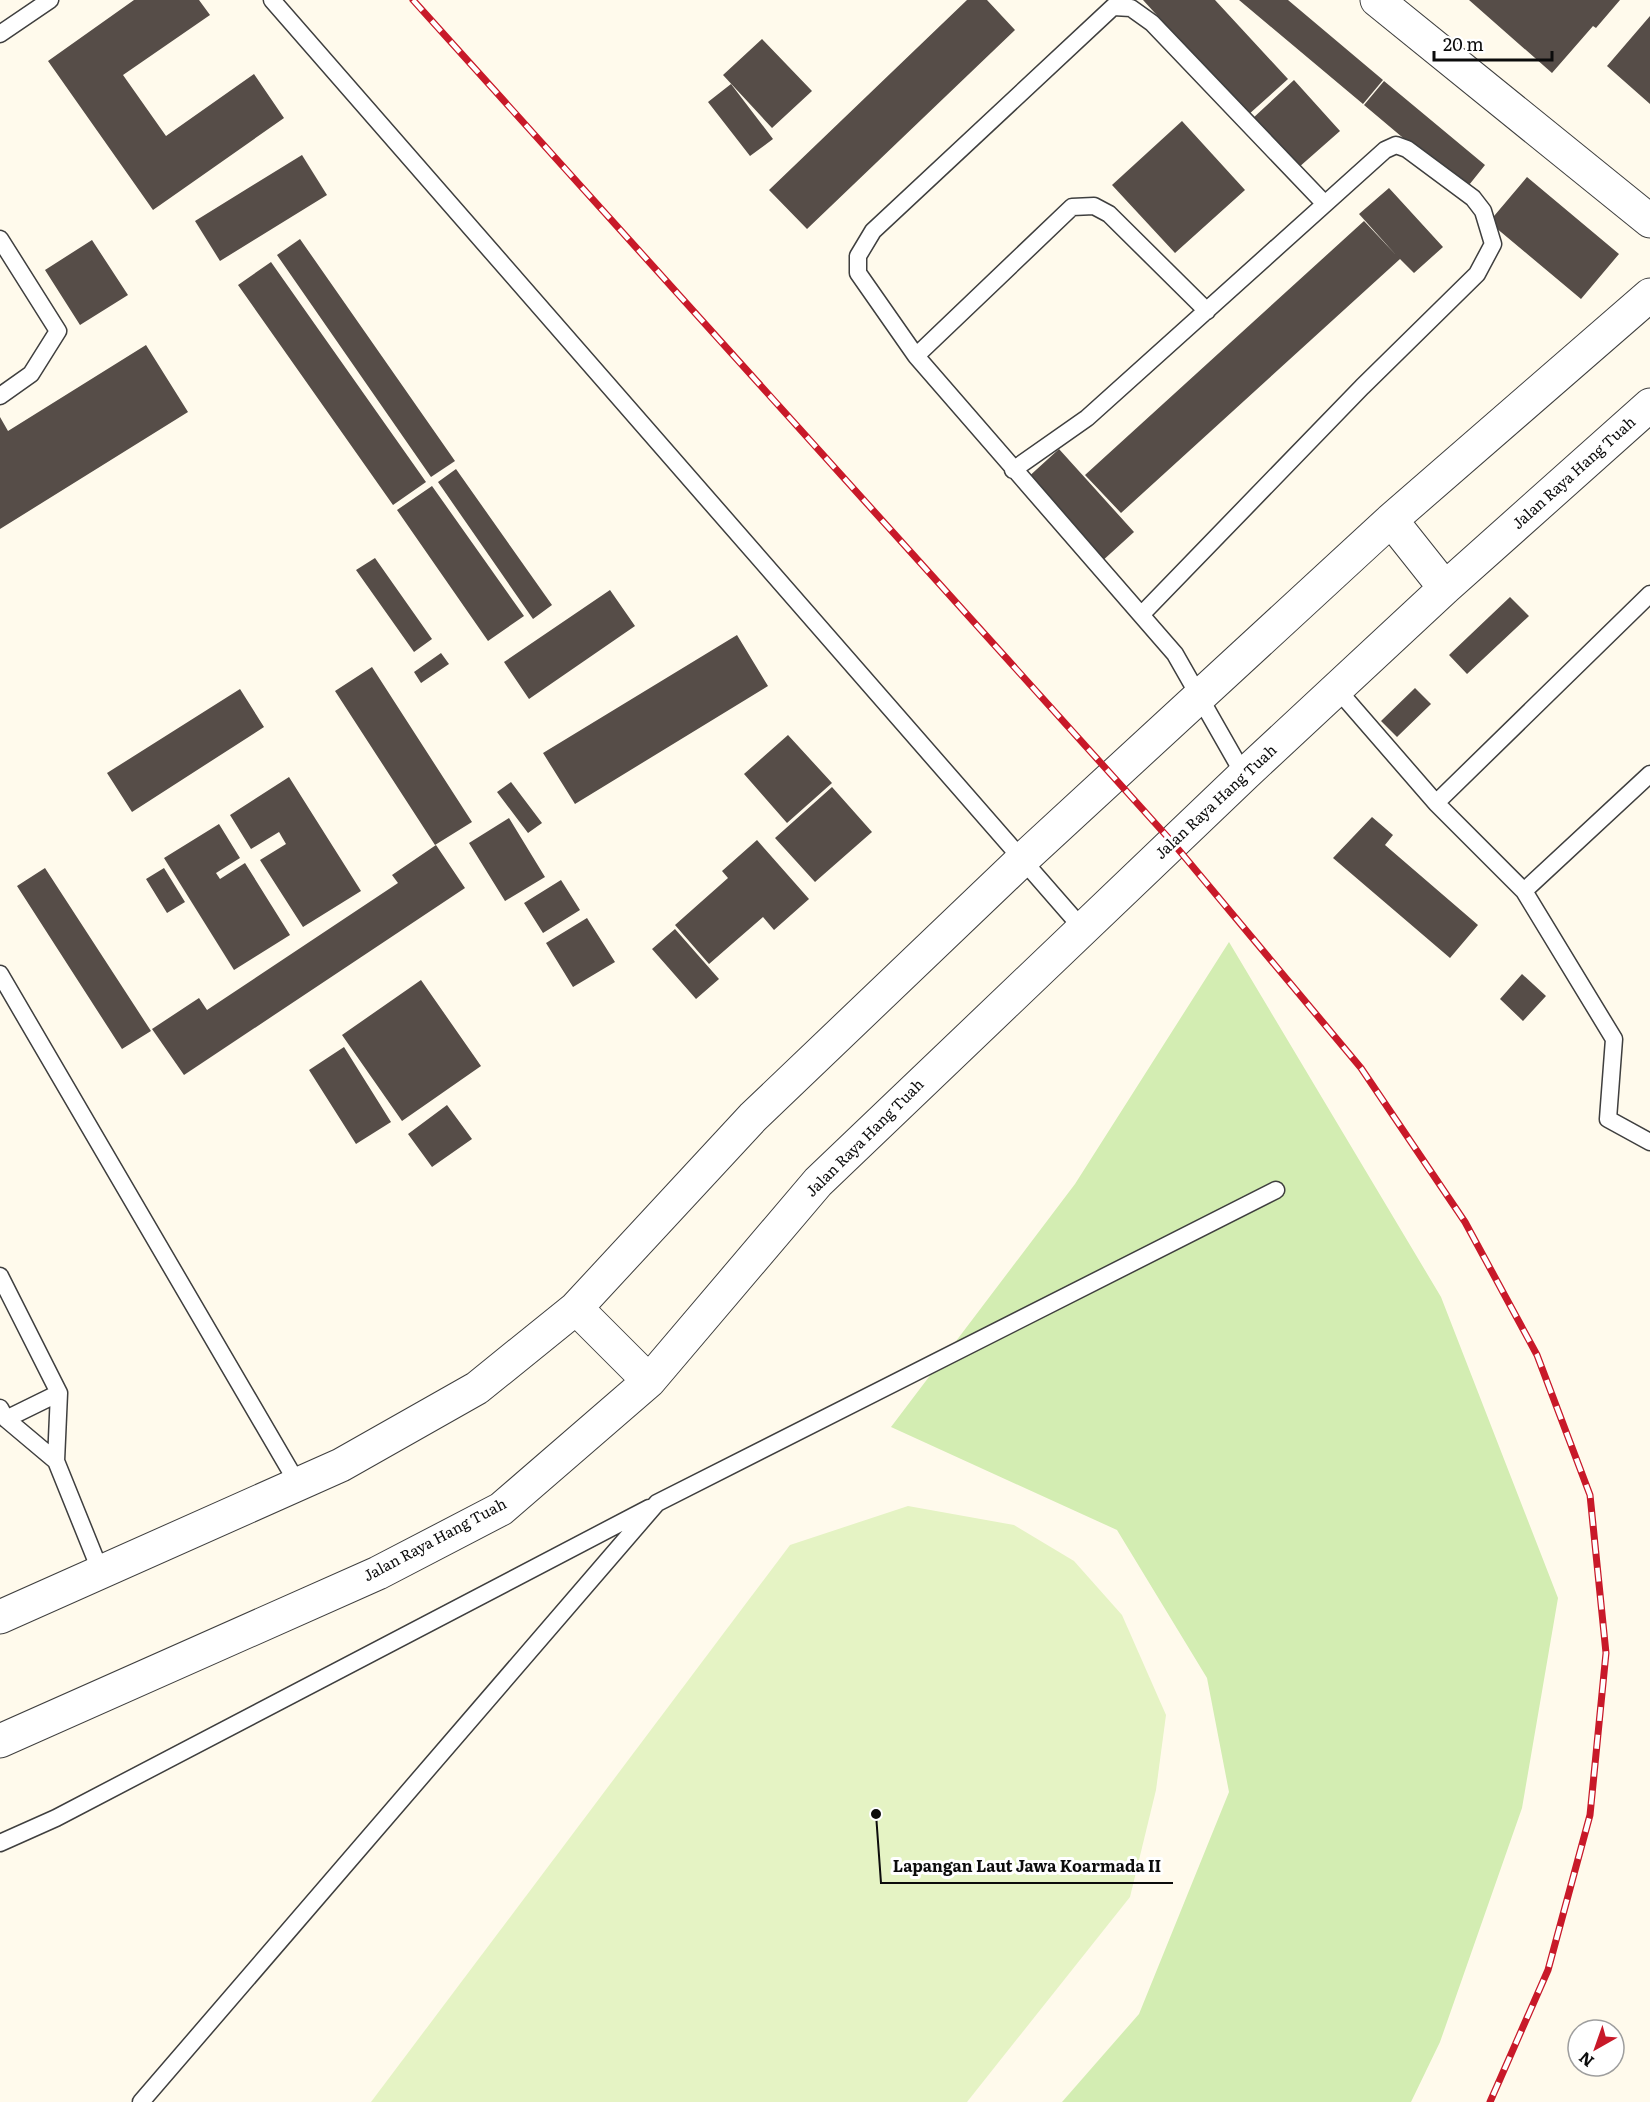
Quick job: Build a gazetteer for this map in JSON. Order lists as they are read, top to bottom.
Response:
{
  "streets": {
    "street": ["Jalan Raya Hang Tuah"]
  },
  "places": ["Lapangan Laut Jawa Koarmada II"],
  "scale_bar": "20 m",
  "north": "bottom left"
}
